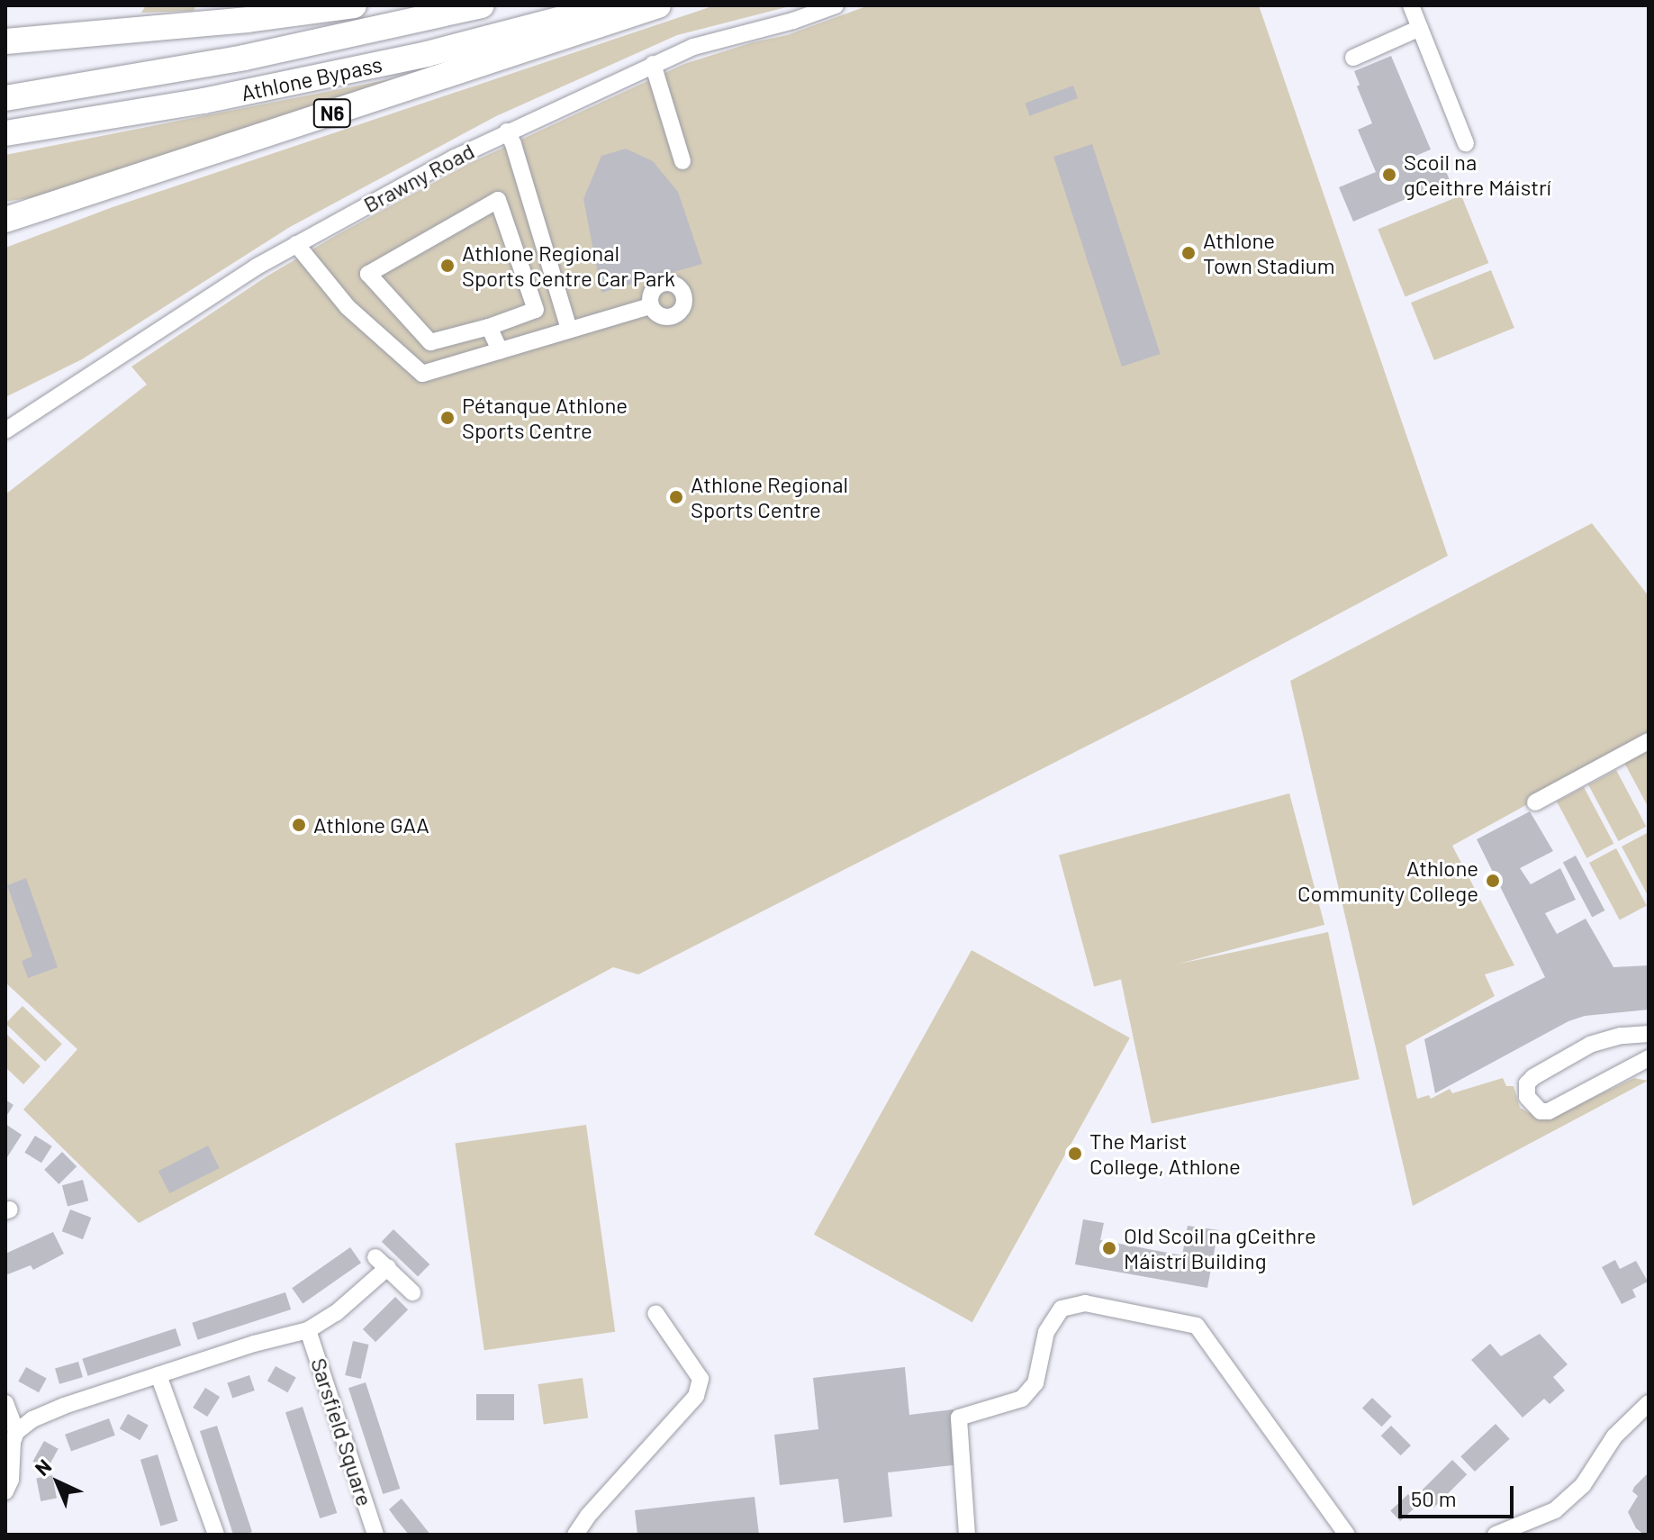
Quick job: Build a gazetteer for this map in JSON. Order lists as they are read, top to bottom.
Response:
{
  "streets": {
    "highway": ["Athlone Bypass", "N6"],
    "street": ["Brawny Road", "Sarsfield Square"]
  },
  "places": [
    "Scoil na gCeithre Máistrí",
    "Athlone Town Stadium",
    "Athlone Regional Sports Centre Car Park",
    "Pétanque Athlone Sports Centre",
    "Athlone Regional Sports Centre",
    "Athlone GAA",
    "Athlone Community College",
    "The Marist College, Athlone",
    "Old Scoil na gCeithre Máistrí Building"
  ],
  "scale_bar": "50 m",
  "north": "top left"
}
